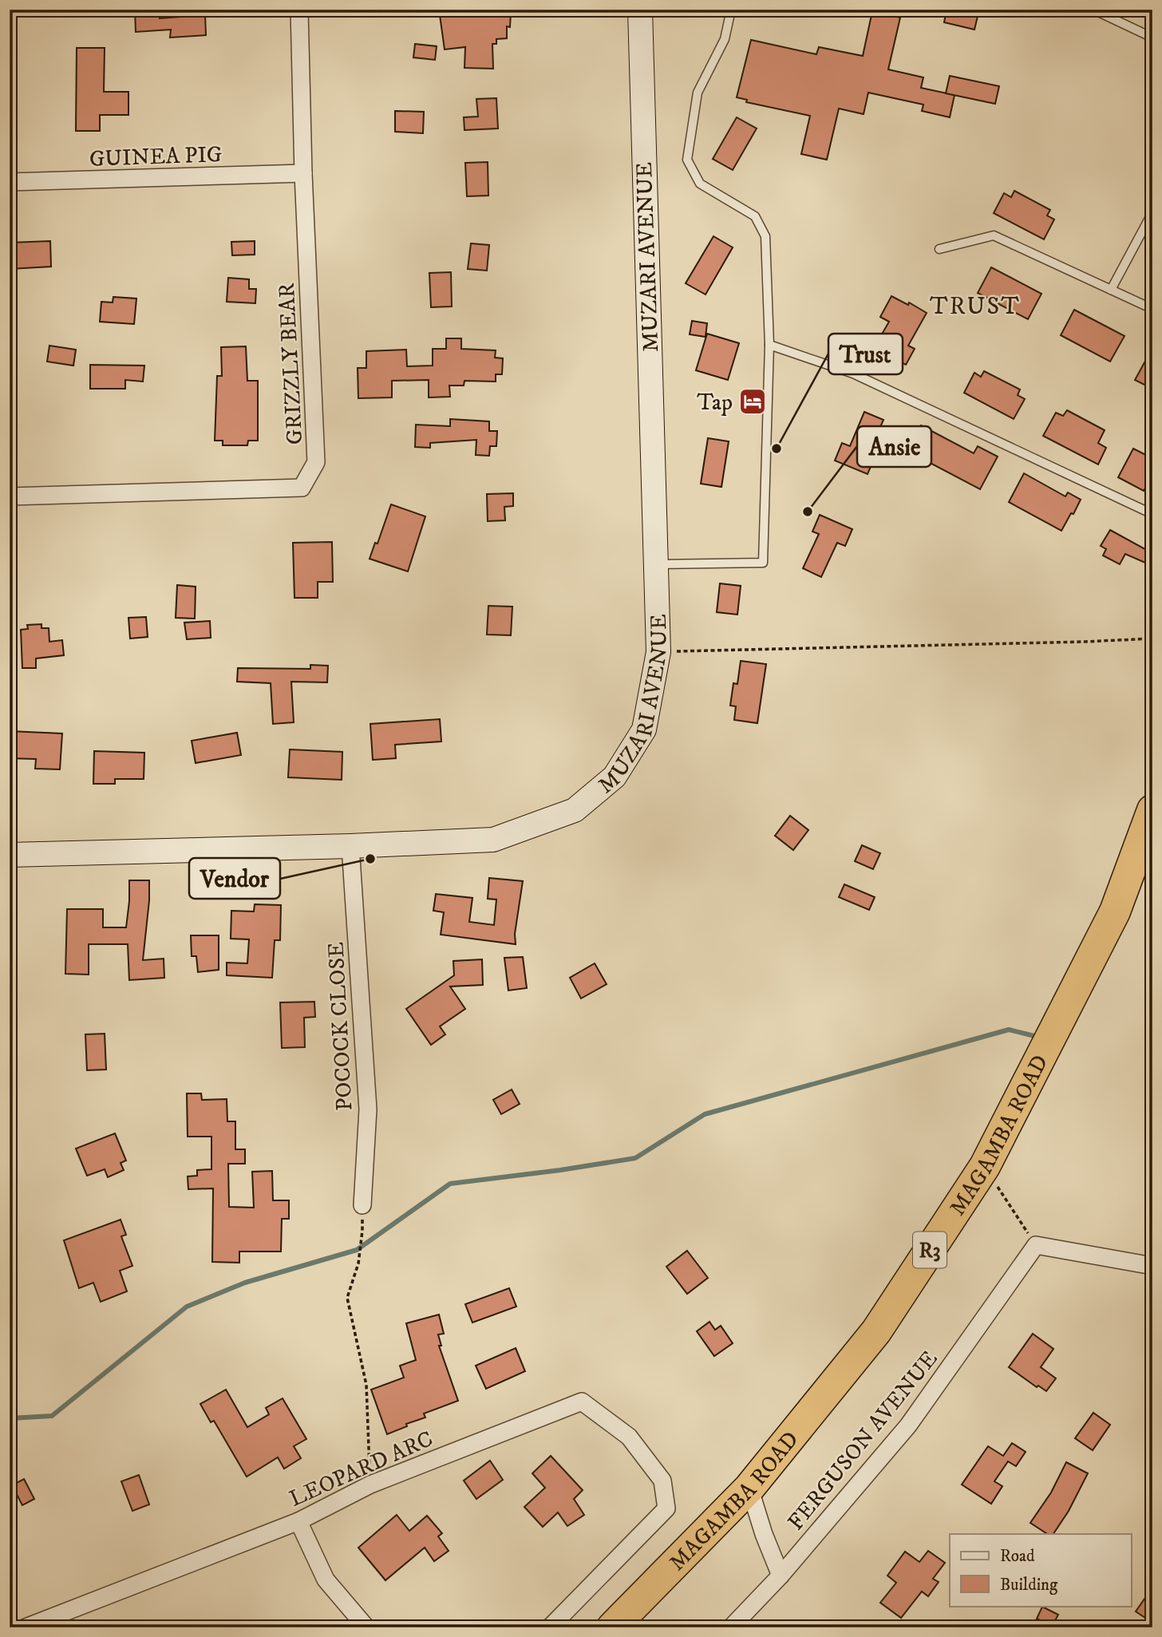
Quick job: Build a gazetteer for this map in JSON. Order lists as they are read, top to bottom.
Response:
{
  "streets": {
    "highway": ["MAGAMBA ROAD", "R3"],
    "street": [
      "GUINEA PIG",
      "MUZARI AVENUE",
      "GRIZZLY BEAR",
      "POCOCK CLOSE",
      "FERGUSON AVENUE",
      "LEOPARD ARC"
    ]
  },
  "crossings": [
    ["GUINEA PIG", "GRIZZLY BEAR"],
    ["MUZARI AVENUE", "POCOCK CLOSE"]
  ],
  "districts": ["TRUST"],
  "places": {
    "hotel": ["Tap"],
    "other": ["Trust", "Ansie", "Vendor"]
  },
  "legend": ["Road", "Building"]
}
